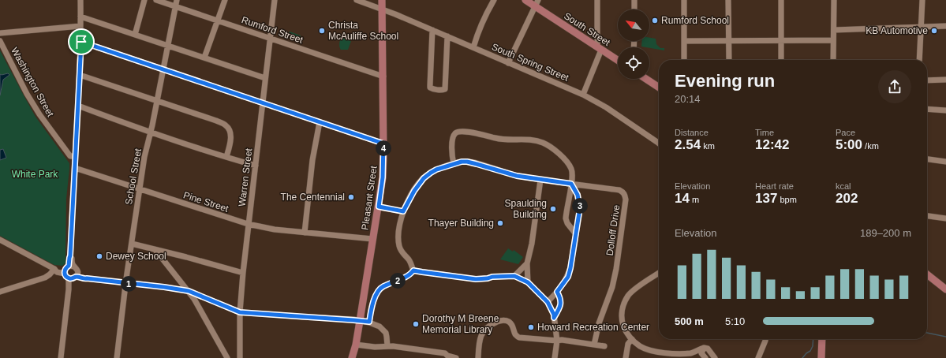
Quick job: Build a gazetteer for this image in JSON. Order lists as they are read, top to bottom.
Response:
{
  "streets": {
    "main road": ["South Street", "Pleasant Street"],
    "street": [
      "Rumford Street",
      "South Spring Street",
      "Washington Street",
      "School Street",
      "Warren Street",
      "Pine Street",
      "Dolloff Drive"
    ]
  },
  "crossings": [
    ["Rumford Street", "School Street"],
    ["Rumford Street", "Warren Street"],
    ["Rumford Street", "Pleasant Street"],
    ["South Spring Street", "Pleasant Street"],
    ["School Street", "Pine Street"],
    ["Warren Street", "Pine Street"],
    ["Pleasant Street", "Pine Street"]
  ],
  "parks": ["White Park"],
  "places": [
    "Rumford School",
    "Christa McAuliffe School",
    "KB Automotive",
    "The Centennial",
    "Spaulding Building",
    "Thayer Building",
    "Dewey School",
    "Dorothy M Breene Memorial Library",
    "Howard Recreation Center"
  ],
  "north": "top left",
  "page": {
    "heading": ["Evening run", "20:14"],
    "stats": [
      ["Distance", "2.54 km"],
      ["Time", "12:42"],
      ["Pace", "5:00 /km"],
      ["Elevation", "14 m"],
      ["Heart rate", "137 bpm"],
      ["kcal", "202"]
    ],
    "pins": [
      "4",
      "3",
      "2",
      "1"
    ],
    "chart": ["Elevation", "189–200 m"],
    "list": [
      {
        "name": "500 m",
        "note": "5:10"
      }
    ]
  }
}
